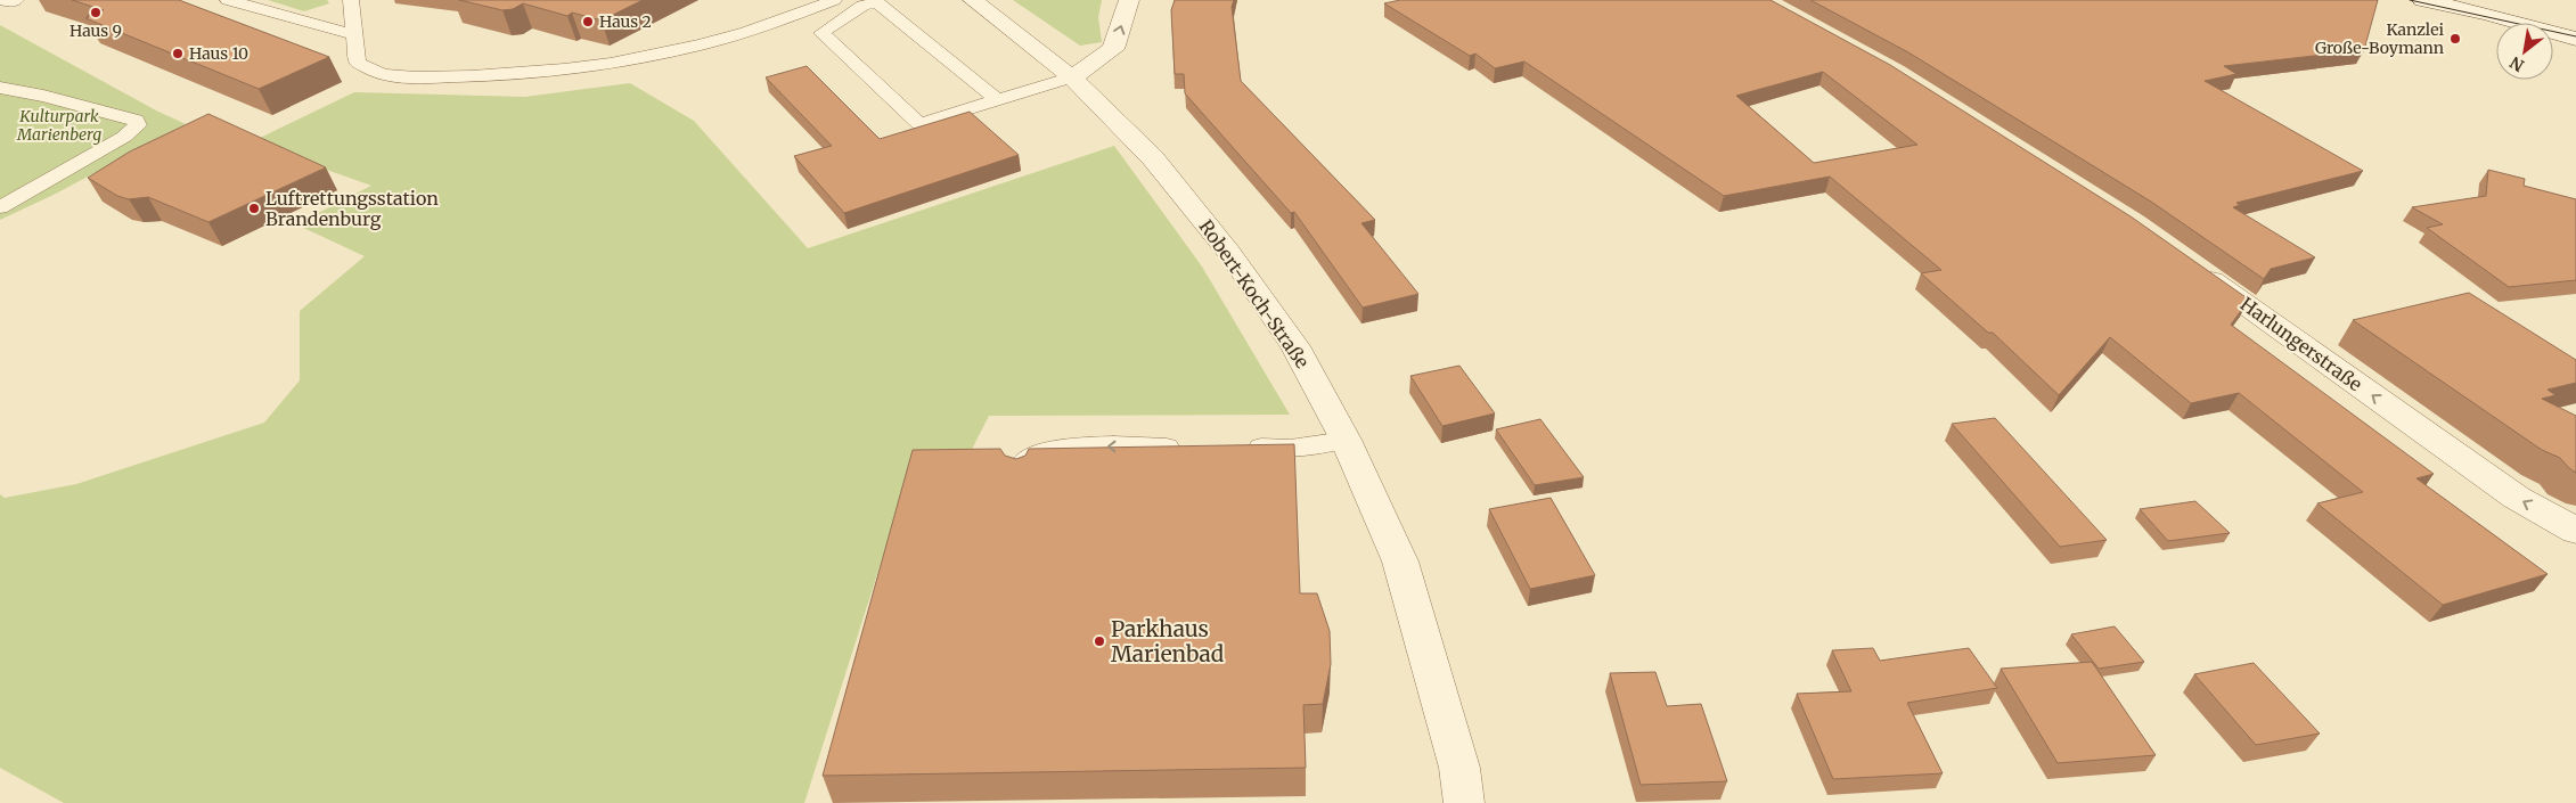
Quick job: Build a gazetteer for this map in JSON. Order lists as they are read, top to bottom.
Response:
{
  "streets": {
    "street": ["Robert-Koch-Straße", "Harlungerstraße"]
  },
  "one_way": ["Harlungerstraße"],
  "parks": ["Kulturpark Marienberg"],
  "places": [
    "Haus 9",
    "Haus 2",
    "Kanzlei Große-Boymann",
    "Haus 10",
    "Luftrettungsstation Brandenburg",
    "Parkhaus Marienbad"
  ],
  "north": "bottom left"
}
